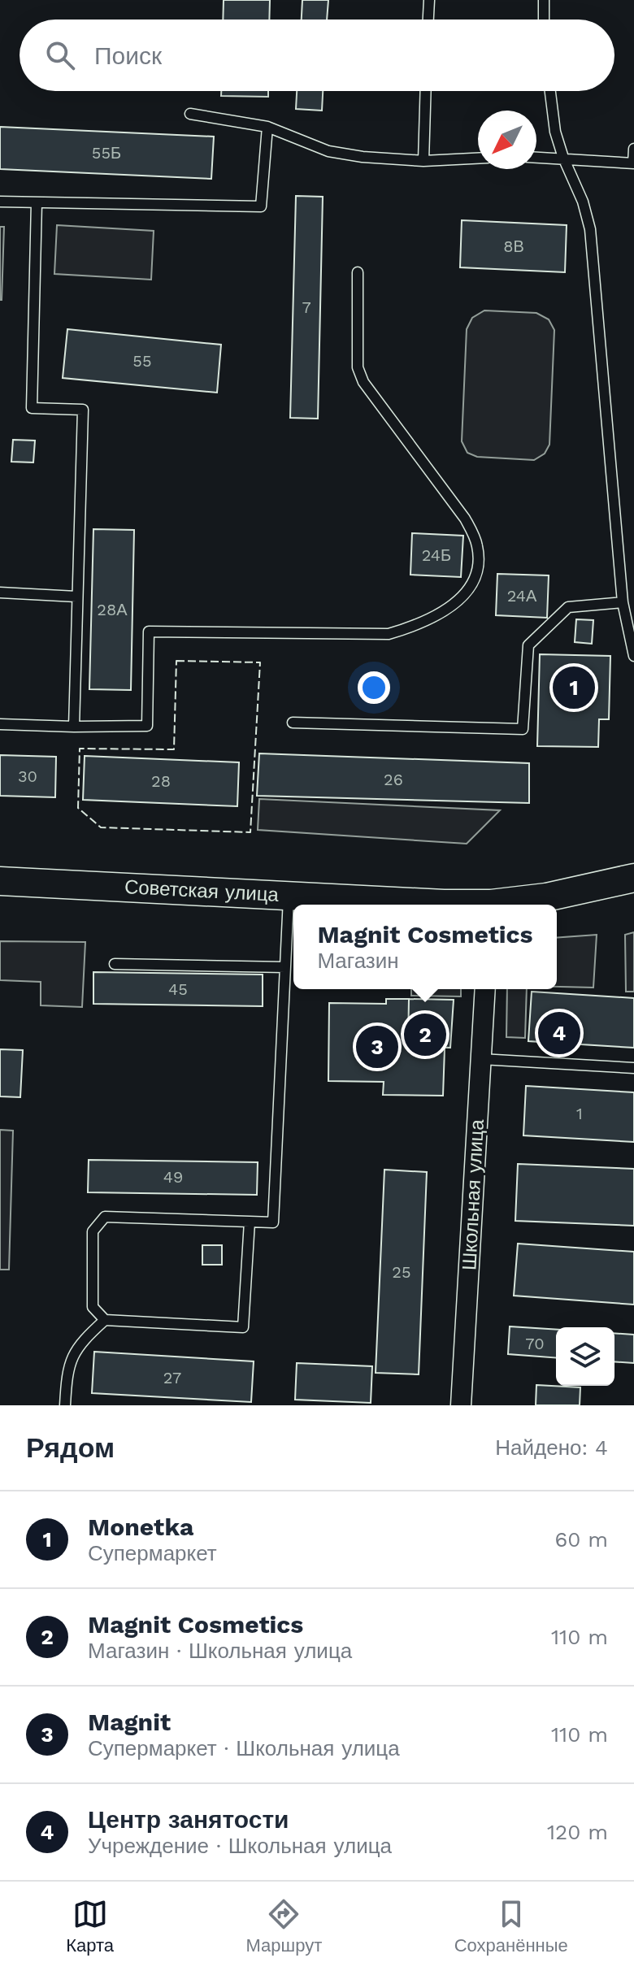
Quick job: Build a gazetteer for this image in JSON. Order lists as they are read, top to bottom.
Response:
{
  "streets": {
    "main road": ["Советская улица"],
    "street": ["Школьная улица"]
  },
  "house_numbers": [
    "55Б",
    "8В",
    "7",
    "55",
    "24Б",
    "24А",
    "28А",
    "30",
    "26",
    "28",
    "45",
    "1",
    "49",
    "25",
    "70",
    "27"
  ],
  "north": "bottom left",
  "page": {
    "search": "Поиск",
    "pins": [
      "1",
      "4",
      "2",
      "3"
    ],
    "popup": ["Magnit Cosmetics", "Магазин"],
    "heading": ["Рядом", "Найдено: 4"],
    "list": [
      {
        "mark": "1",
        "name": "Monetka",
        "note": "Супермаркет",
        "value": "60 m"
      },
      {
        "mark": "2",
        "name": "Magnit Cosmetics",
        "note": "Магазин · Школьная улица",
        "value": "110 m"
      },
      {
        "mark": "3",
        "name": "Magnit",
        "note": "Супермаркет · Школьная улица",
        "value": "110 m"
      },
      {
        "mark": "4",
        "name": "Центр занятости",
        "note": "Учреждение · Школьная улица",
        "value": "120 m"
      }
    ],
    "nav": ["Карта", "Маршрут", "Сохранённые"]
  }
}
